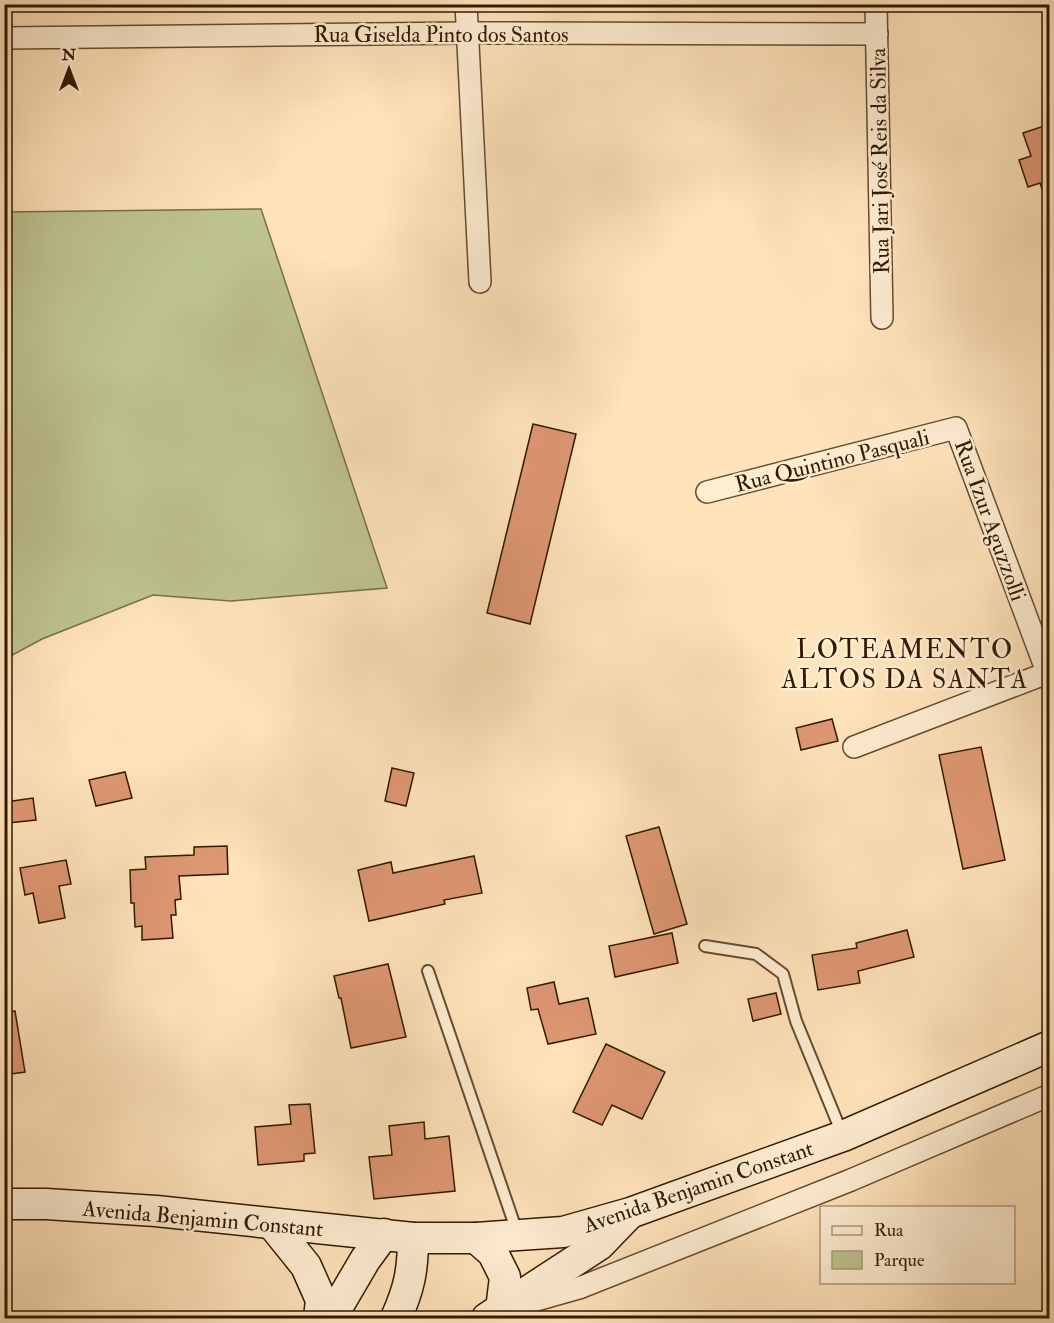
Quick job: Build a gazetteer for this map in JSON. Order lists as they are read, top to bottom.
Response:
{
  "streets": {
    "main road": ["Avenida Benjamin Constant"],
    "street": [
      "Rua Giselda Pinto dos Santos",
      "Rua Jari José Reis da Silva",
      "Rua Quintino Pasquali",
      "Rua Izur Aguzzolli"
    ]
  },
  "crossings": [
    ["Rua Giselda Pinto dos Santos", "Rua Jari José Reis da Silva"],
    ["Rua Quintino Pasquali", "Rua Izur Aguzzolli"]
  ],
  "districts": ["LOTEAMENTO ALTOS DA SANTA"],
  "legend": ["Rua", "Parque"],
  "north": "top"
}
